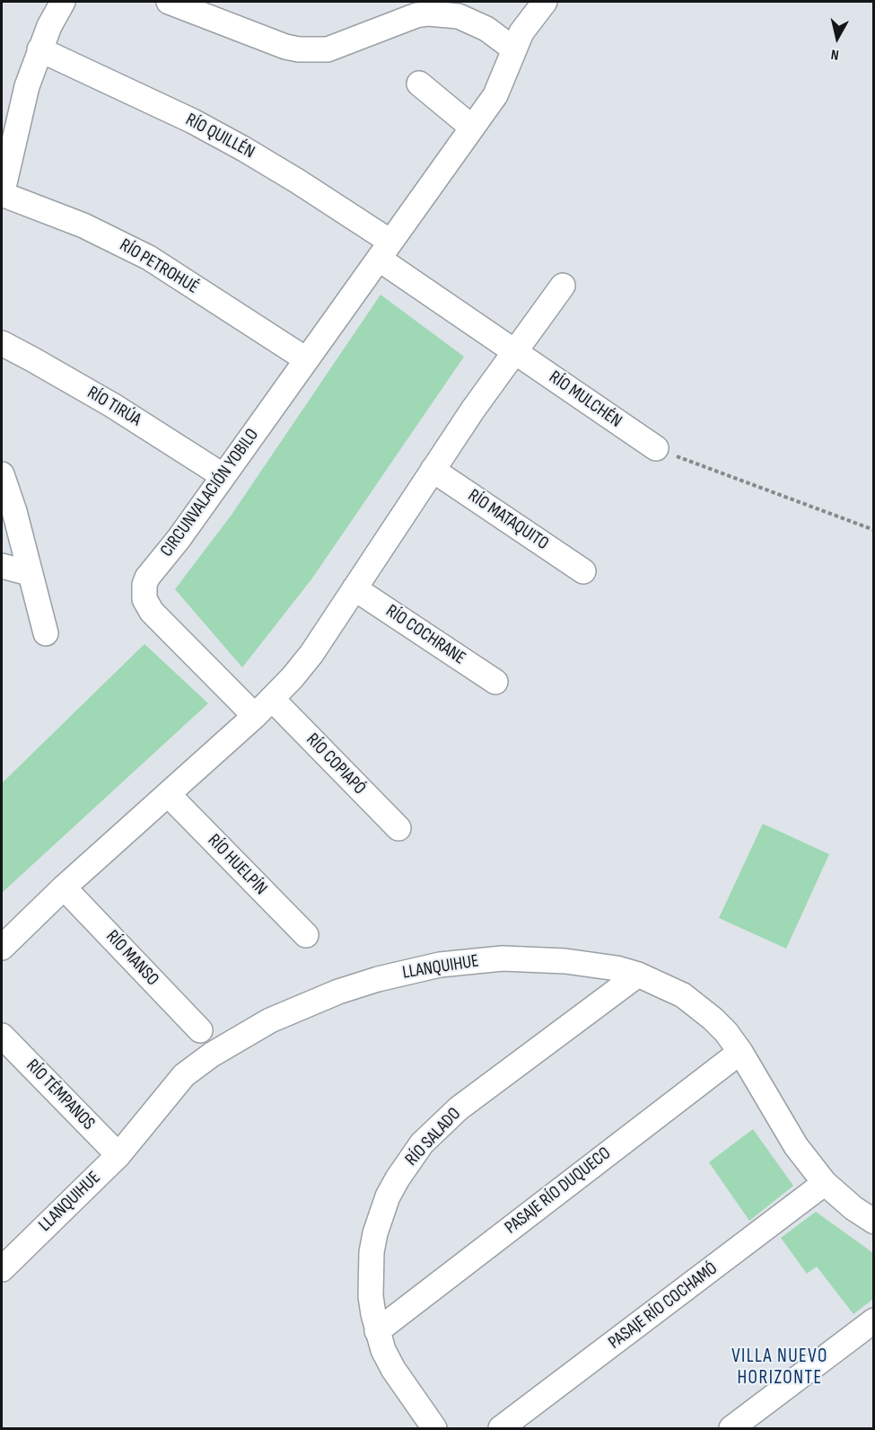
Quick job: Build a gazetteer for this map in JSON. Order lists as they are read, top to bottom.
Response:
{
  "streets": {
    "street": [
      "RÍO QUILLÉN",
      "RÍO PETROHUÉ",
      "RÍO MULCHÉN",
      "RÍO TIRÚA",
      "CIRCUNVALACIÓN YOBILO",
      "RÍO MATAQUITO",
      "RÍO COCHRANE",
      "RÍO COPIAPÓ",
      "RÍO HUELPÍN",
      "RÍO MANSO",
      "LLANQUIHUE",
      "RÍO TÉMPANOS",
      "RÍO SALADO",
      "PASAJE RÍO DUQUECO",
      "PASAJE RÍO COCHAMÓ"
    ]
  },
  "crossings": [
    ["RÍO QUILLÉN", "CIRCUNVALACIÓN YOBILO"],
    ["RÍO PETROHUÉ", "CIRCUNVALACIÓN YOBILO"],
    ["RÍO TIRÚA", "CIRCUNVALACIÓN YOBILO"],
    ["CIRCUNVALACIÓN YOBILO", "RÍO COPIAPÓ"],
    ["LLANQUIHUE", "RÍO TÉMPANOS"],
    ["LLANQUIHUE", "RÍO SALADO"],
    ["LLANQUIHUE", "PASAJE RÍO DUQUECO"],
    ["LLANQUIHUE", "PASAJE RÍO COCHAMÓ"],
    ["RÍO SALADO", "PASAJE RÍO DUQUECO"]
  ],
  "districts": ["VILLA NUEVO HORIZONTE"],
  "north": "bottom"
}
